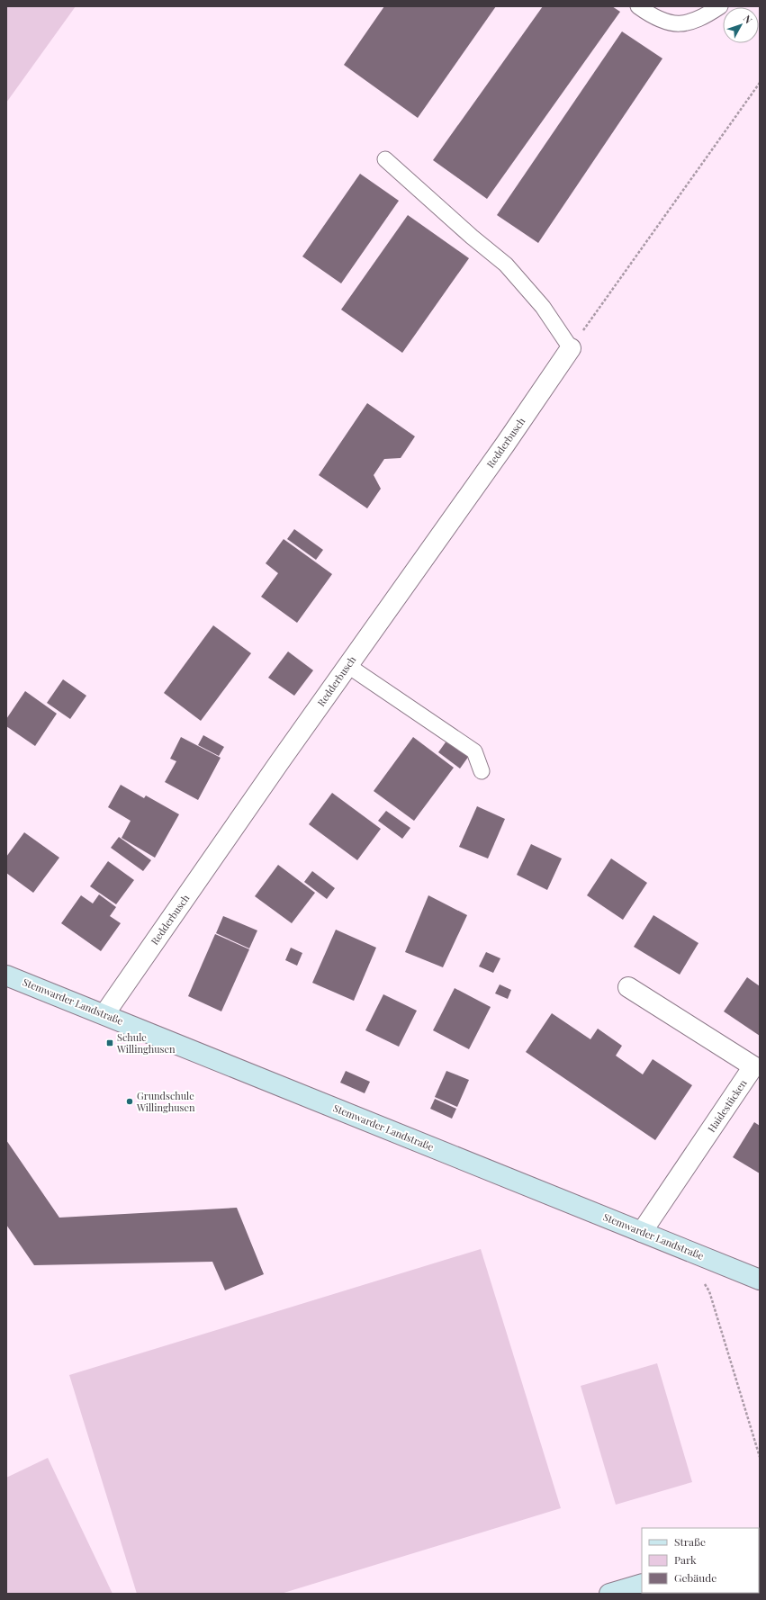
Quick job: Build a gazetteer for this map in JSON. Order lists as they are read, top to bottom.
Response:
{
  "streets": {
    "street": ["Redderbusch", "Stemwarder Landstraße", "Haidestücken"]
  },
  "crossings": [
    ["Redderbusch", "Stemwarder Landstraße"],
    ["Stemwarder Landstraße", "Haidestücken"]
  ],
  "places": {
    "transit": ["Schule Willinghusen"],
    "other": ["Grundschule Willinghusen"]
  },
  "legend": ["Straße", "Park", "Gebäude"],
  "north": "top right"
}
